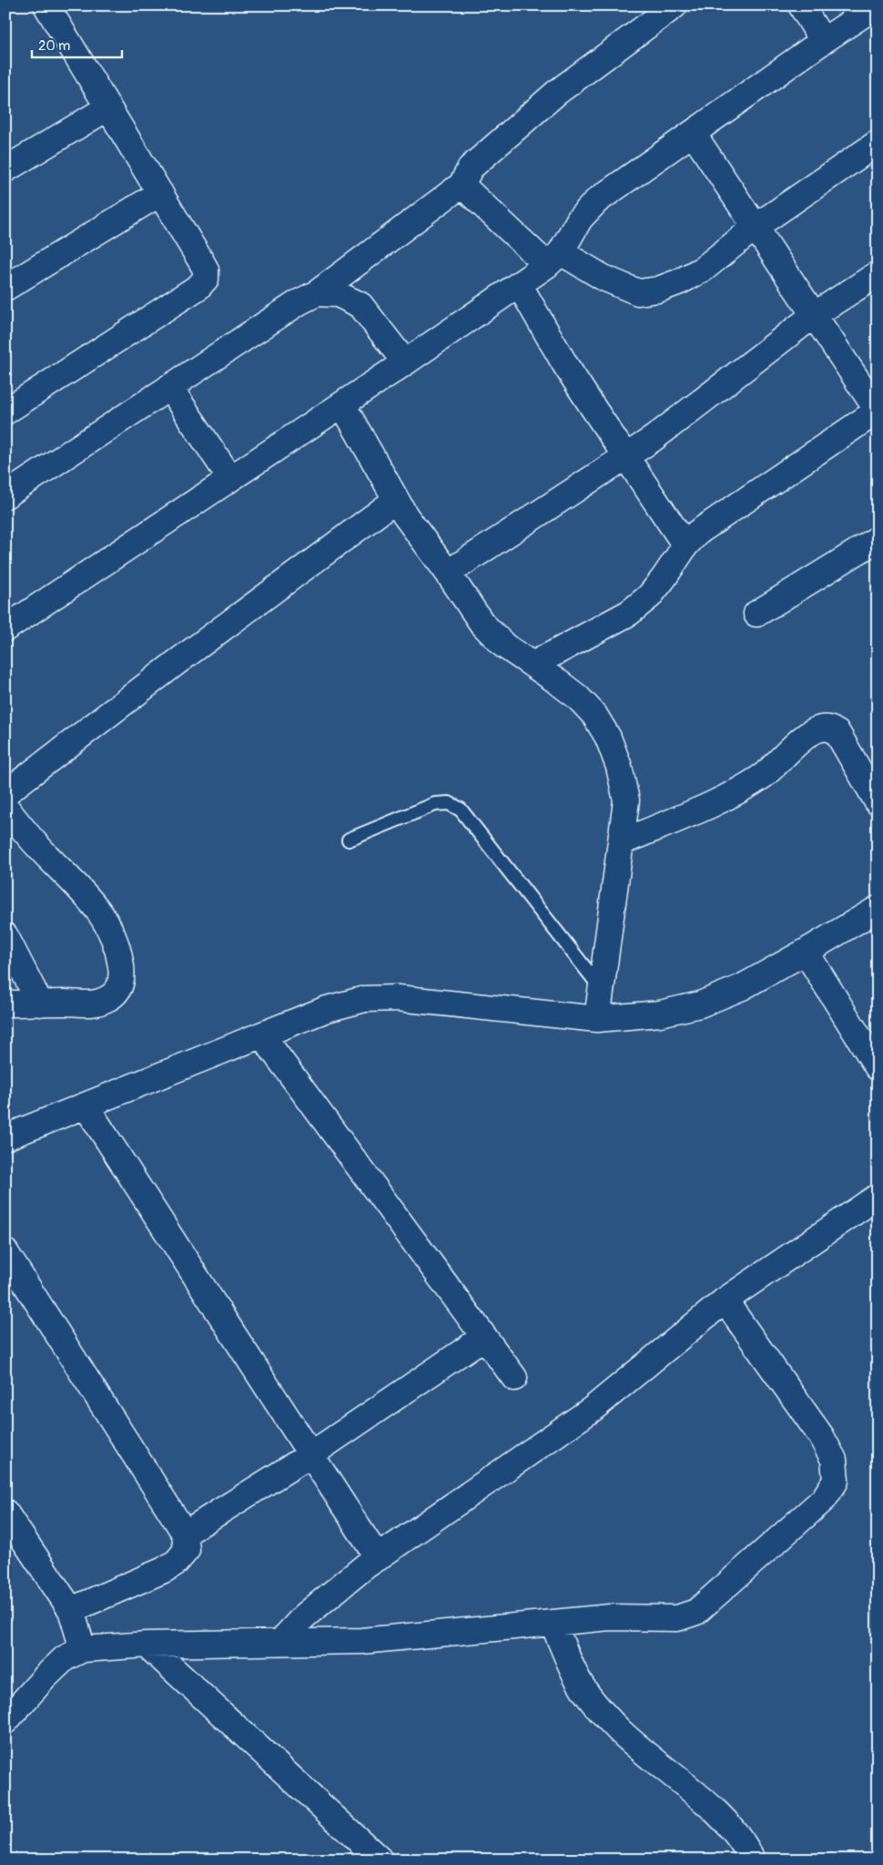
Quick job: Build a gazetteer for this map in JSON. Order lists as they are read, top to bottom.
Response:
{
  "scale_bar": "20 m"
}
